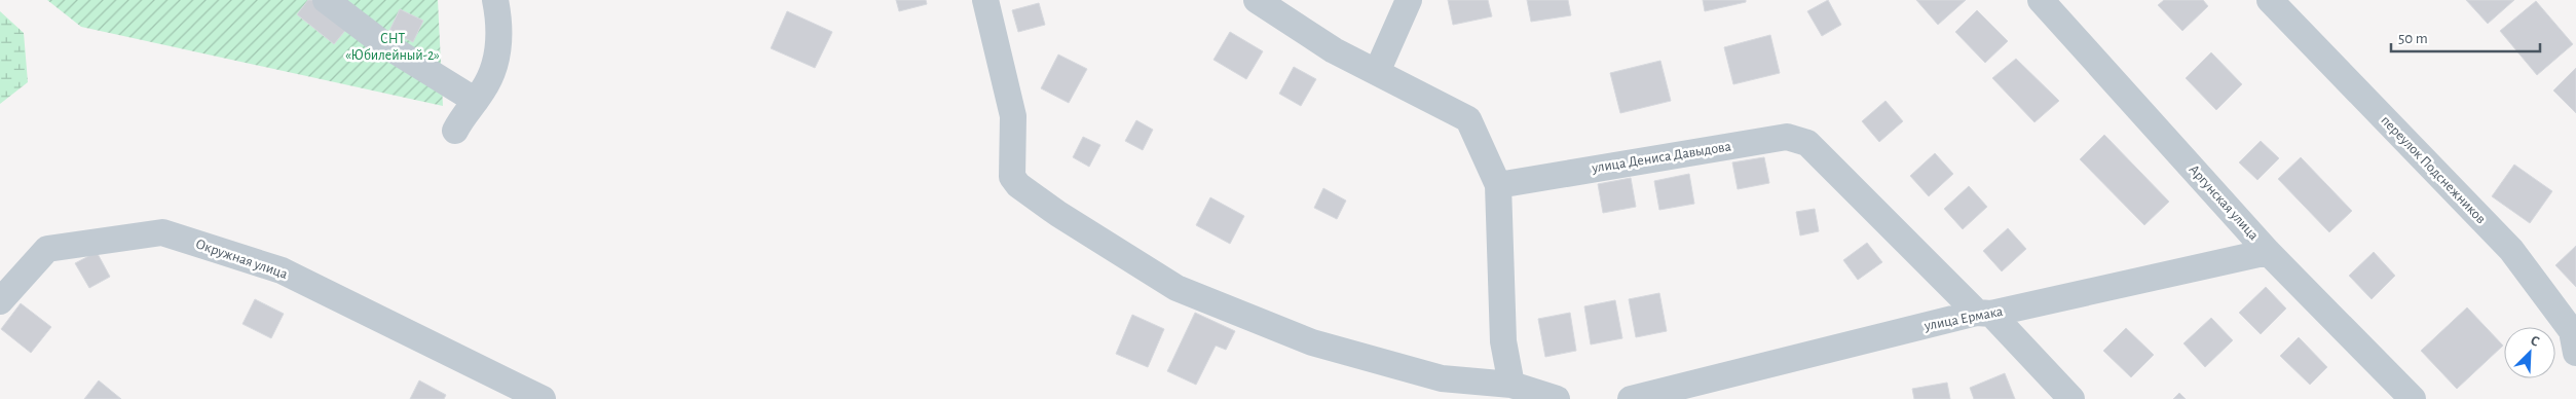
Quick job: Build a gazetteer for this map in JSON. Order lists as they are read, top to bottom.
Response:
{
  "streets": {
    "street": [
      "улица Дениса Давыдова",
      "переулок Подснежников",
      "Аргунская улица",
      "Окружная улица",
      "улица Ермака"
    ]
  },
  "crossings": [
    ["улица Дениса Давыдова", "улица Ермака"],
    ["Аргунская улица", "улица Ермака"]
  ],
  "parks": ["СНТ «Юбилейный-2»"],
  "scale_bar": "50 m",
  "north": "top right"
}
